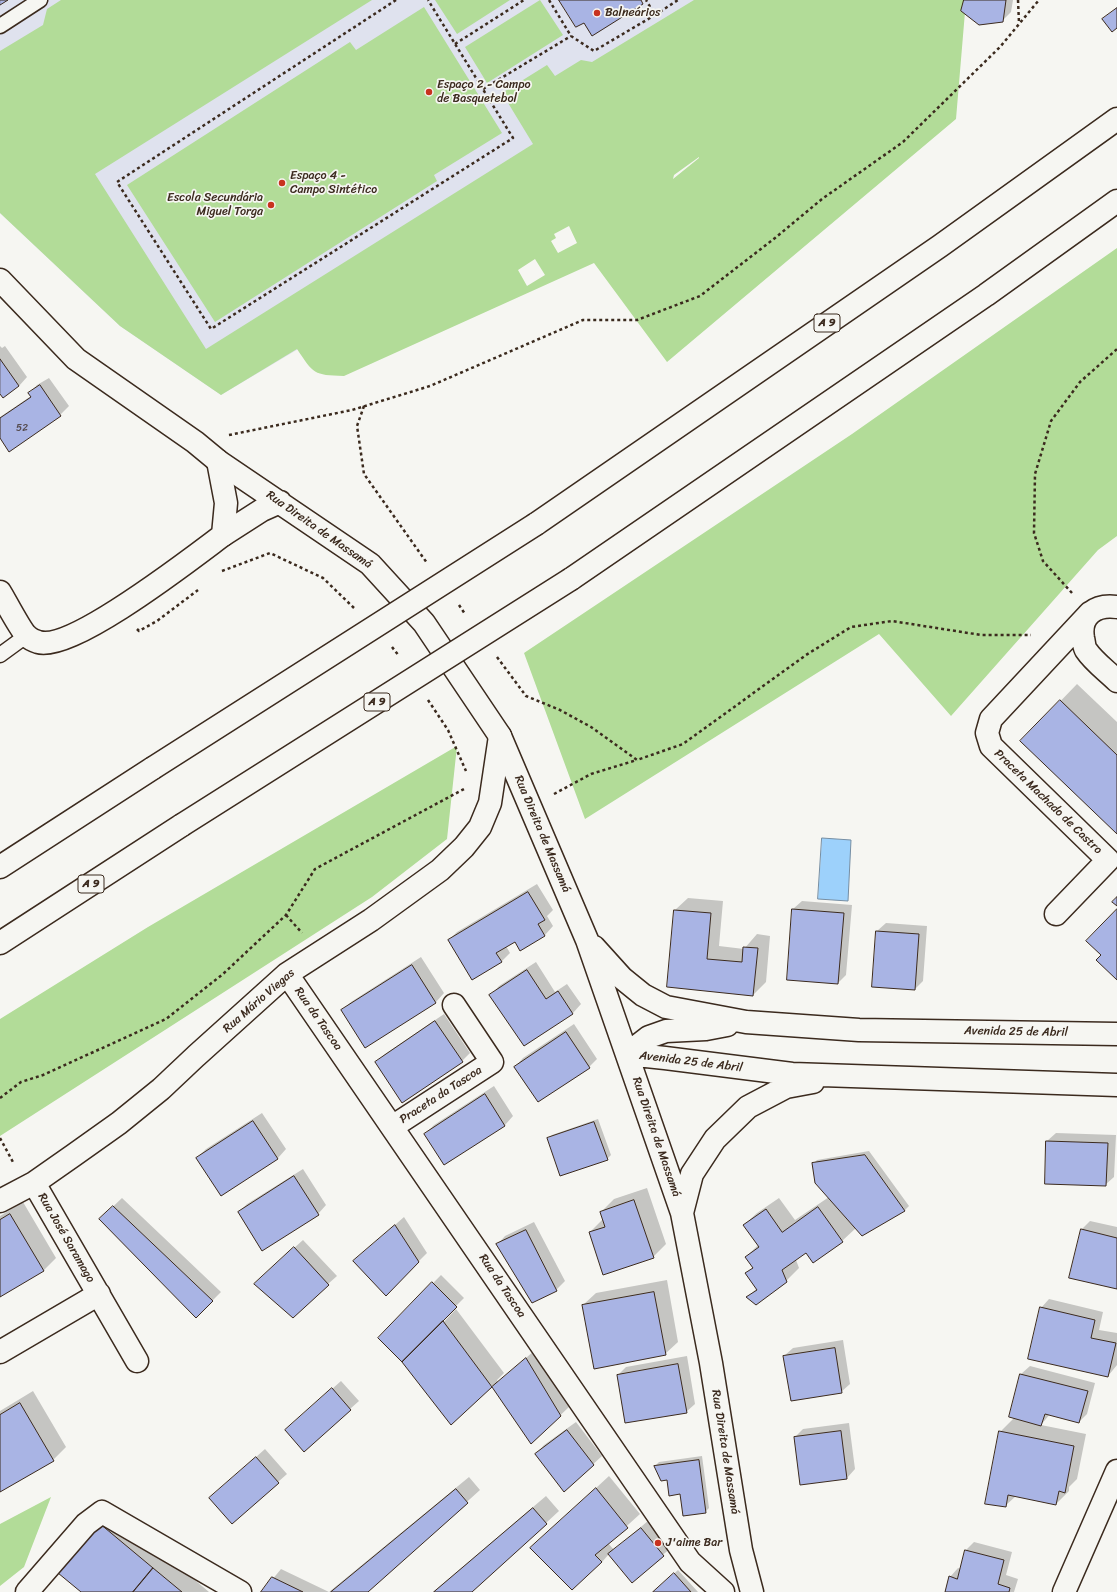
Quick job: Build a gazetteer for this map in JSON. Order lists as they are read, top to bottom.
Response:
{
  "streets": {
    "main road": [
      "A 9",
      "Rua Direita de Massamá",
      "Praceta Machado de Castro",
      "Rua Mário Viegas",
      "Rua da Tascoa",
      "Avenida 25 de Abril",
      "Praceta da Tascoa",
      "Rua José Saramago"
    ]
  },
  "crossings": [
    ["Rua Direita de Massamá", "Rua Mário Viegas"],
    ["Rua Direita de Massamá", "Avenida 25 de Abril"],
    ["Rua Mário Viegas", "Rua da Tascoa"],
    ["Rua Mário Viegas", "Rua José Saramago"],
    ["Rua da Tascoa", "Praceta da Tascoa"]
  ],
  "places": [
    "Balneários",
    "Espaço 2 - Campo de Basquetebol",
    "Espaço 4 - Campo Sintético",
    "Escola Secundária Miguel Torga",
    "J'aime Bar"
  ],
  "house_numbers": ["52"]
}
